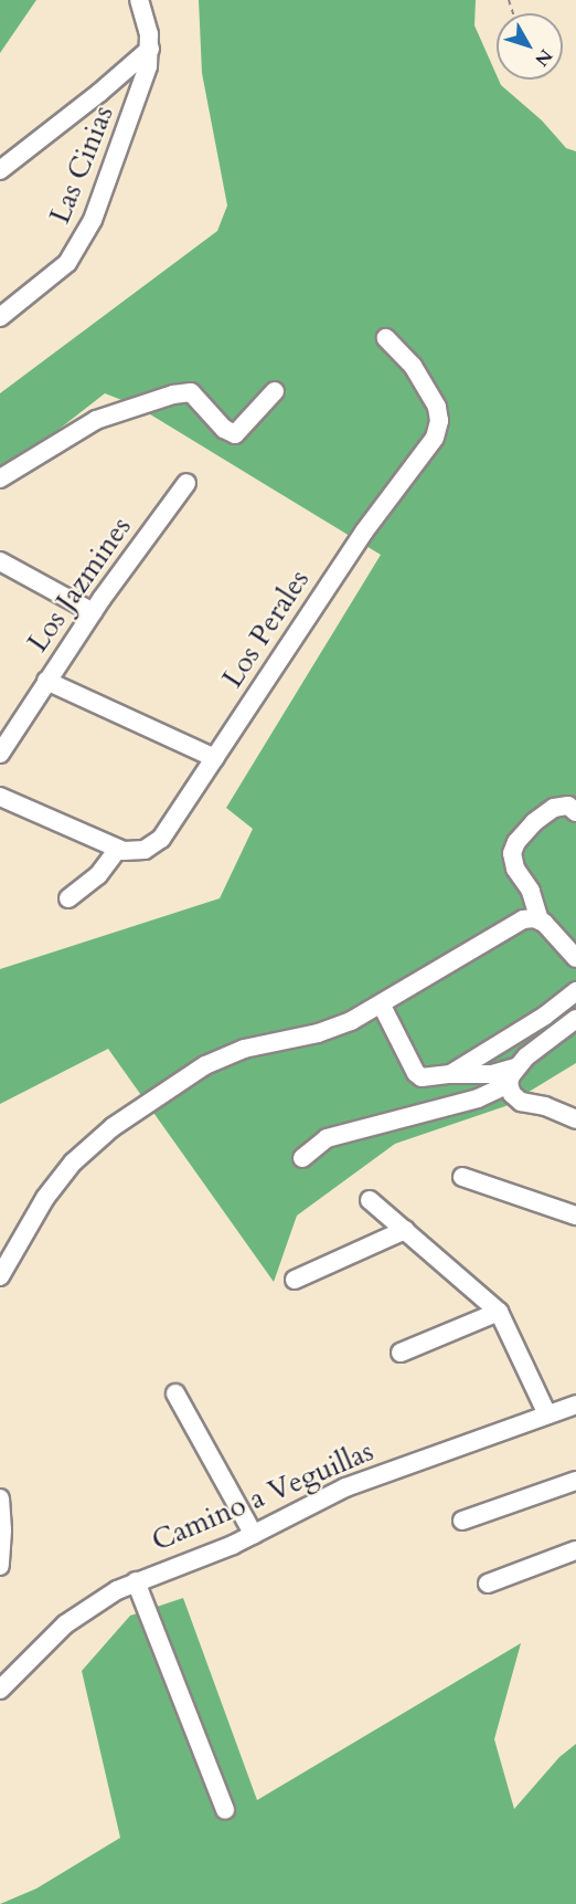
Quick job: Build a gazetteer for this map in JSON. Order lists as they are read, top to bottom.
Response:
{
  "streets": {
    "street": [
      "Las Cinias",
      "Los Jazmines",
      "Los Perales",
      "Camino a Veguillas"
    ]
  },
  "north": "bottom right"
}
